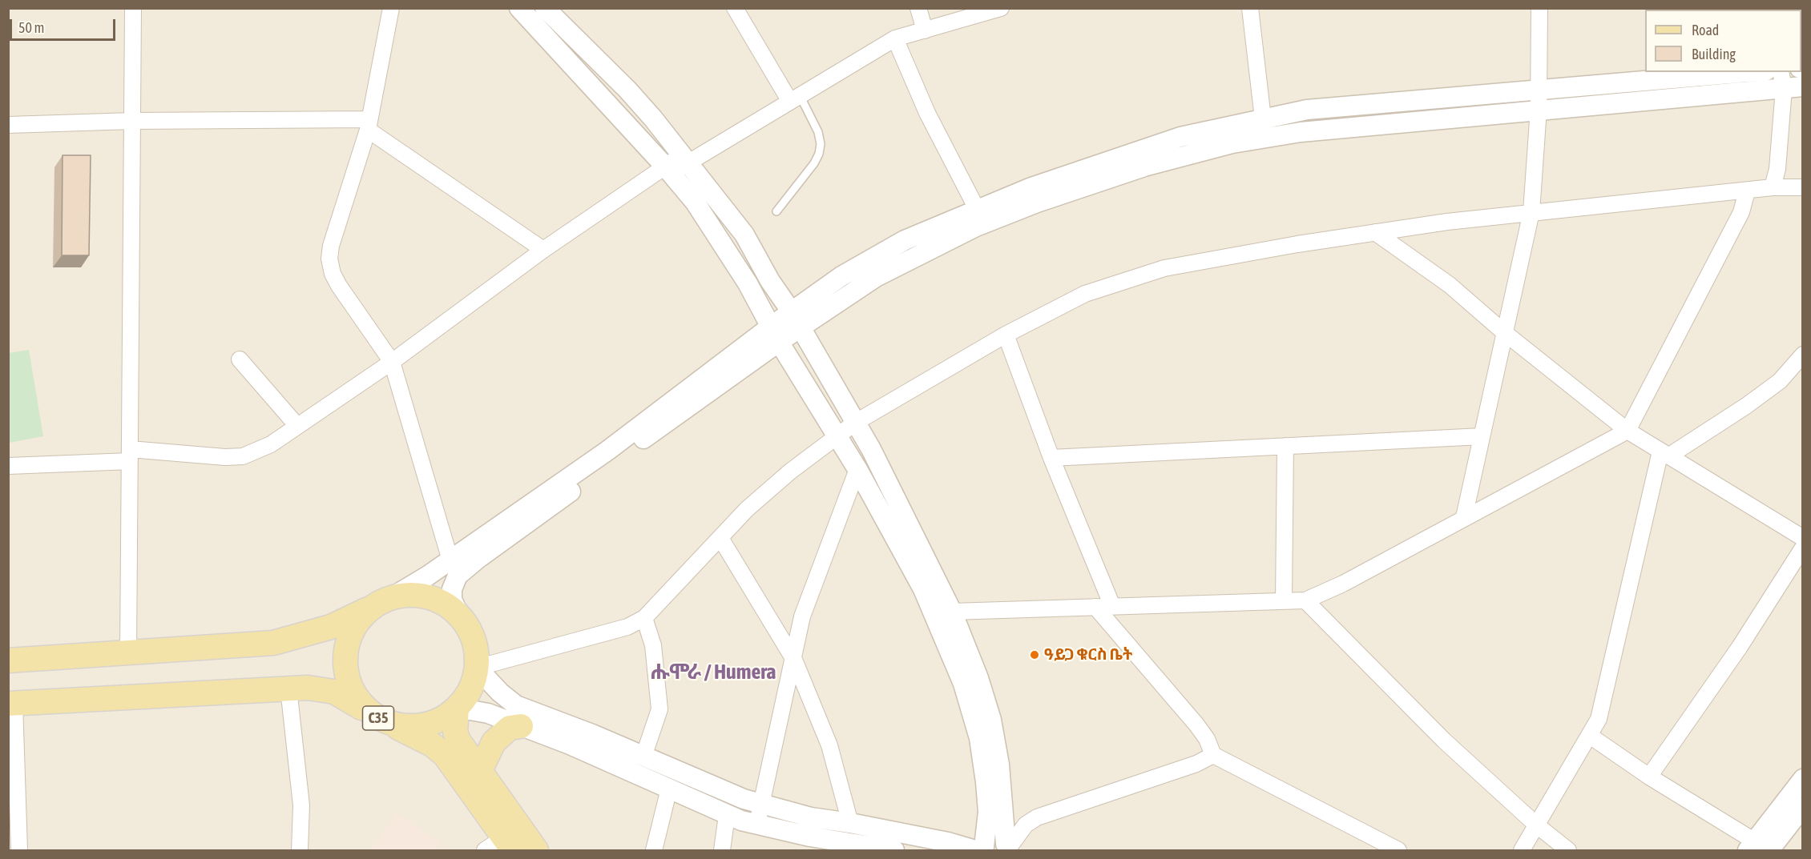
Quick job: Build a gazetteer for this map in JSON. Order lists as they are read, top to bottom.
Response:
{
  "streets": {
    "main road": ["C35"]
  },
  "districts": ["ሑሞራ / Humera"],
  "places": ["ዓይጋ ቁርስ ቤት"],
  "legend": ["Road", "Building"],
  "scale_bar": "50 m"
}
